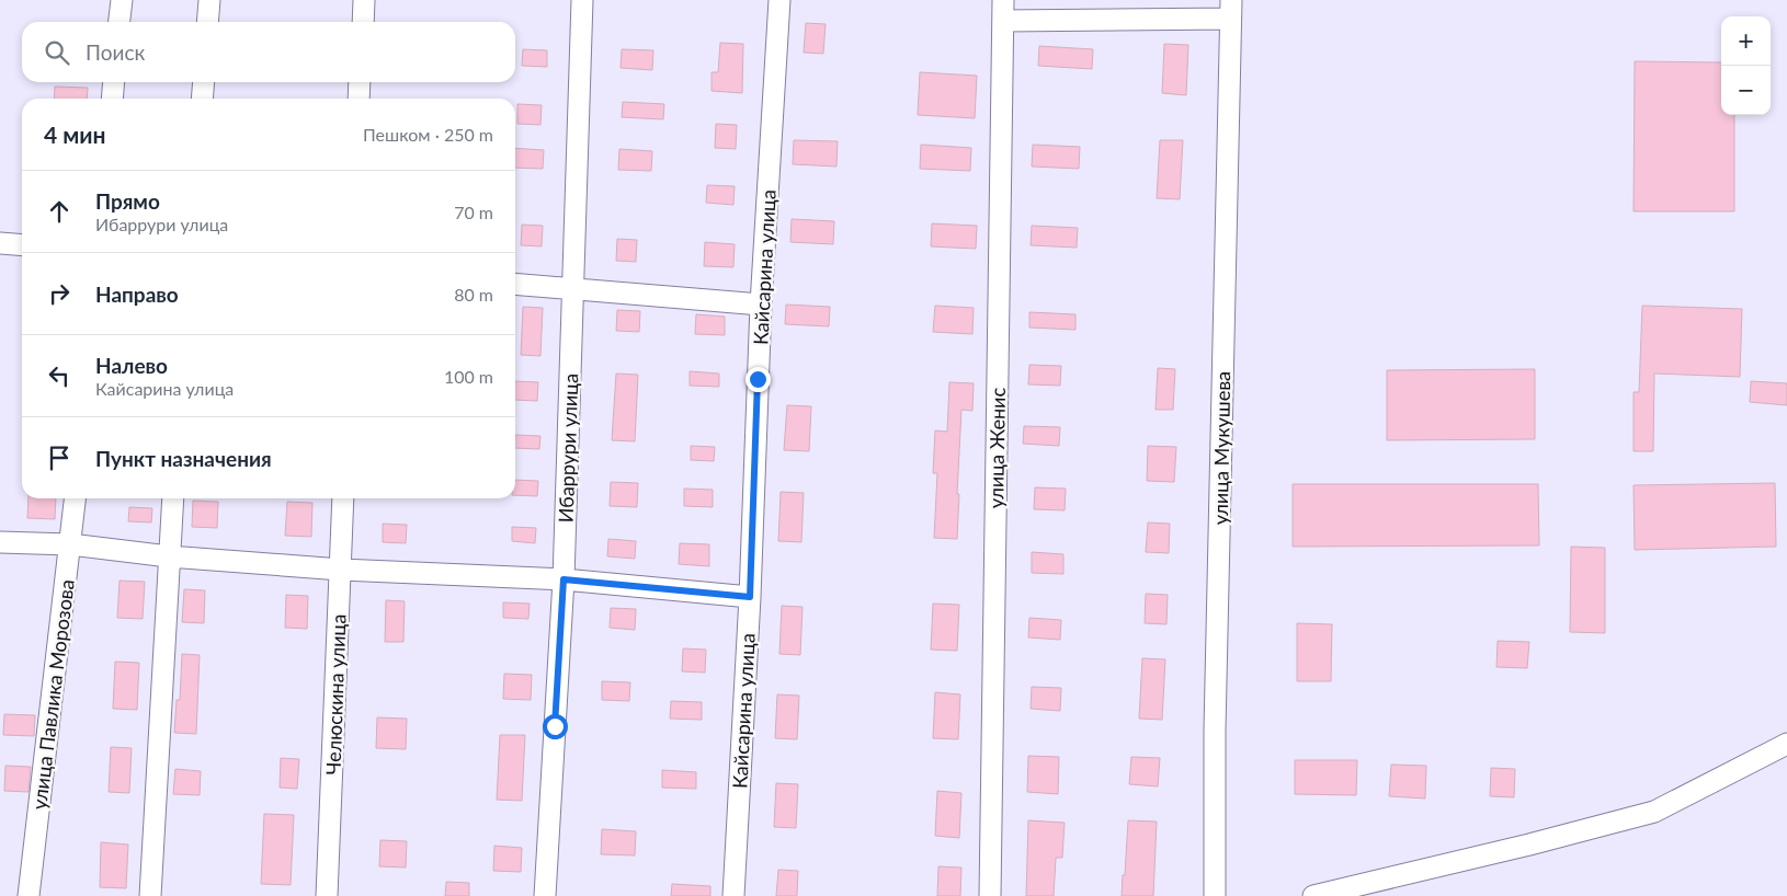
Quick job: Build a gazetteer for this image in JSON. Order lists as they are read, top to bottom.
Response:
{
  "streets": {
    "street": [
      "Кайсарина улица",
      "Ибаррури улица",
      "улица Женис",
      "улица Мукушева",
      "улица Павлика Морозова",
      "Челюскина улица"
    ]
  },
  "page": {
    "map_buttons": ["+", "−"],
    "search": "Поиск",
    "heading": ["4 мин", "Пешком · 250 m"],
    "list": [
      ["Прямо", "Ибаррури улица", "70 m"],
      ["Направо", "80 m"],
      ["Налево", "Кайсарина улица", "100 m"],
      "Пункт назначения"
    ]
  }
}
